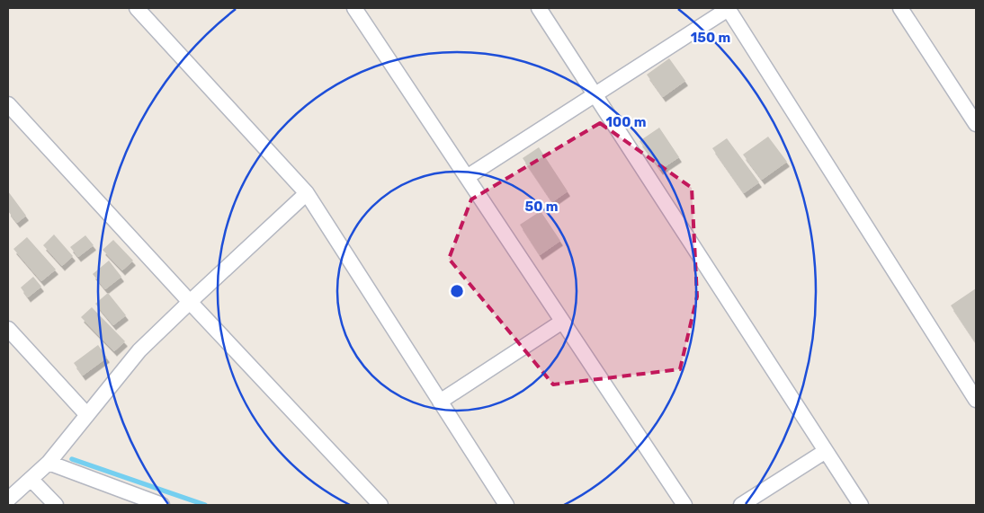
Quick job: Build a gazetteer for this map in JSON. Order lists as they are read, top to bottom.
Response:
{
  "rings": ["150 m", "100 m", "50 m"]
}
